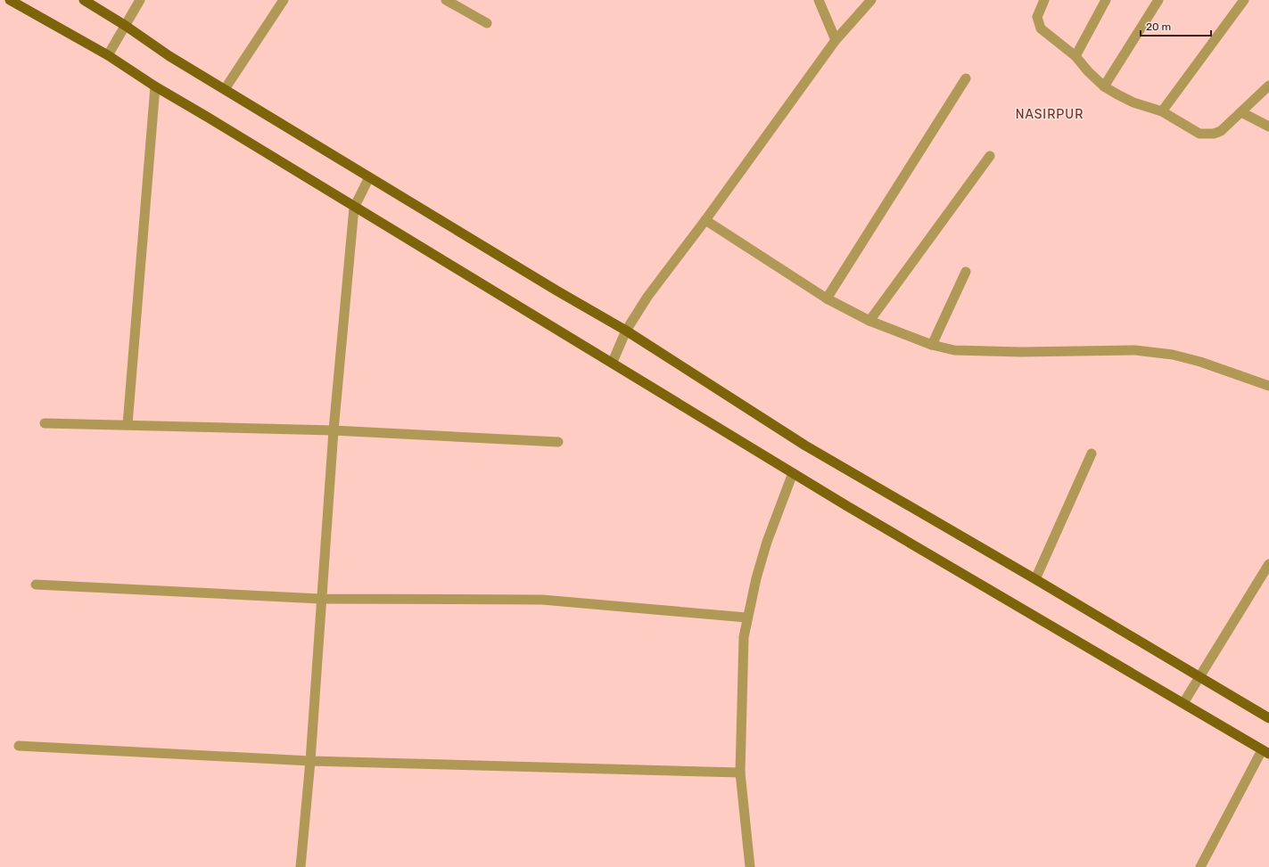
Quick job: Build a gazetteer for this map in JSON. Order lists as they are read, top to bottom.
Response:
{
  "districts": ["NASIRPUR"],
  "scale_bar": "20 m"
}
